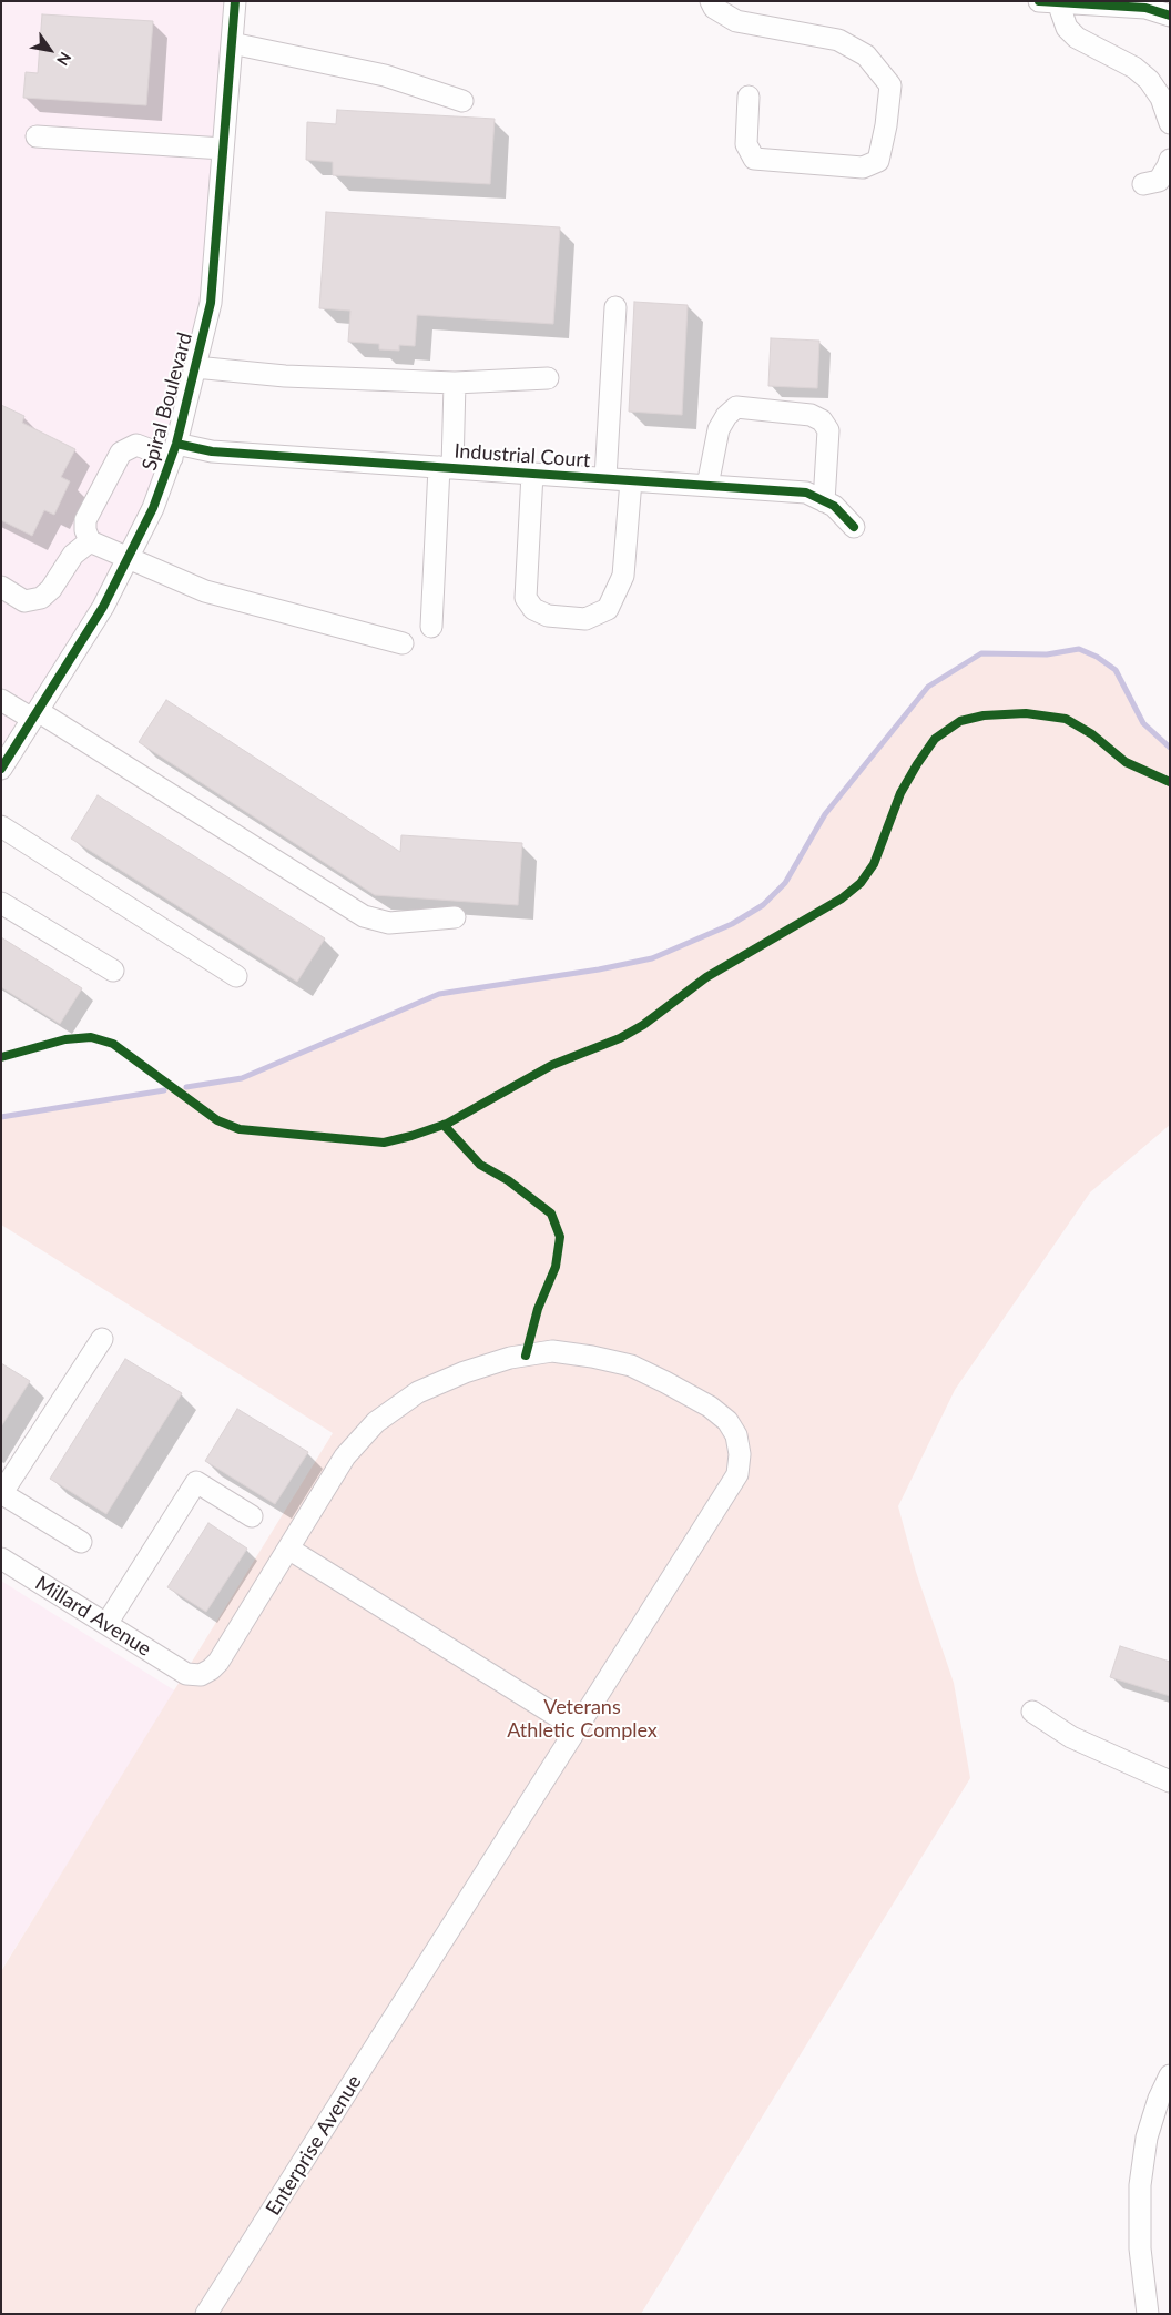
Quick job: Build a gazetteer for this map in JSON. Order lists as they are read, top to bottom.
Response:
{
  "streets": {
    "street": [
      "Spiral Boulevard",
      "Industrial Court",
      "Millard Avenue",
      "Enterprise Avenue"
    ]
  },
  "crossings": [
    ["Spiral Boulevard", "Industrial Court"],
    ["Millard Avenue", "Enterprise Avenue"]
  ],
  "parks": ["Veterans Athletic Complex"],
  "north": "bottom right"
}
